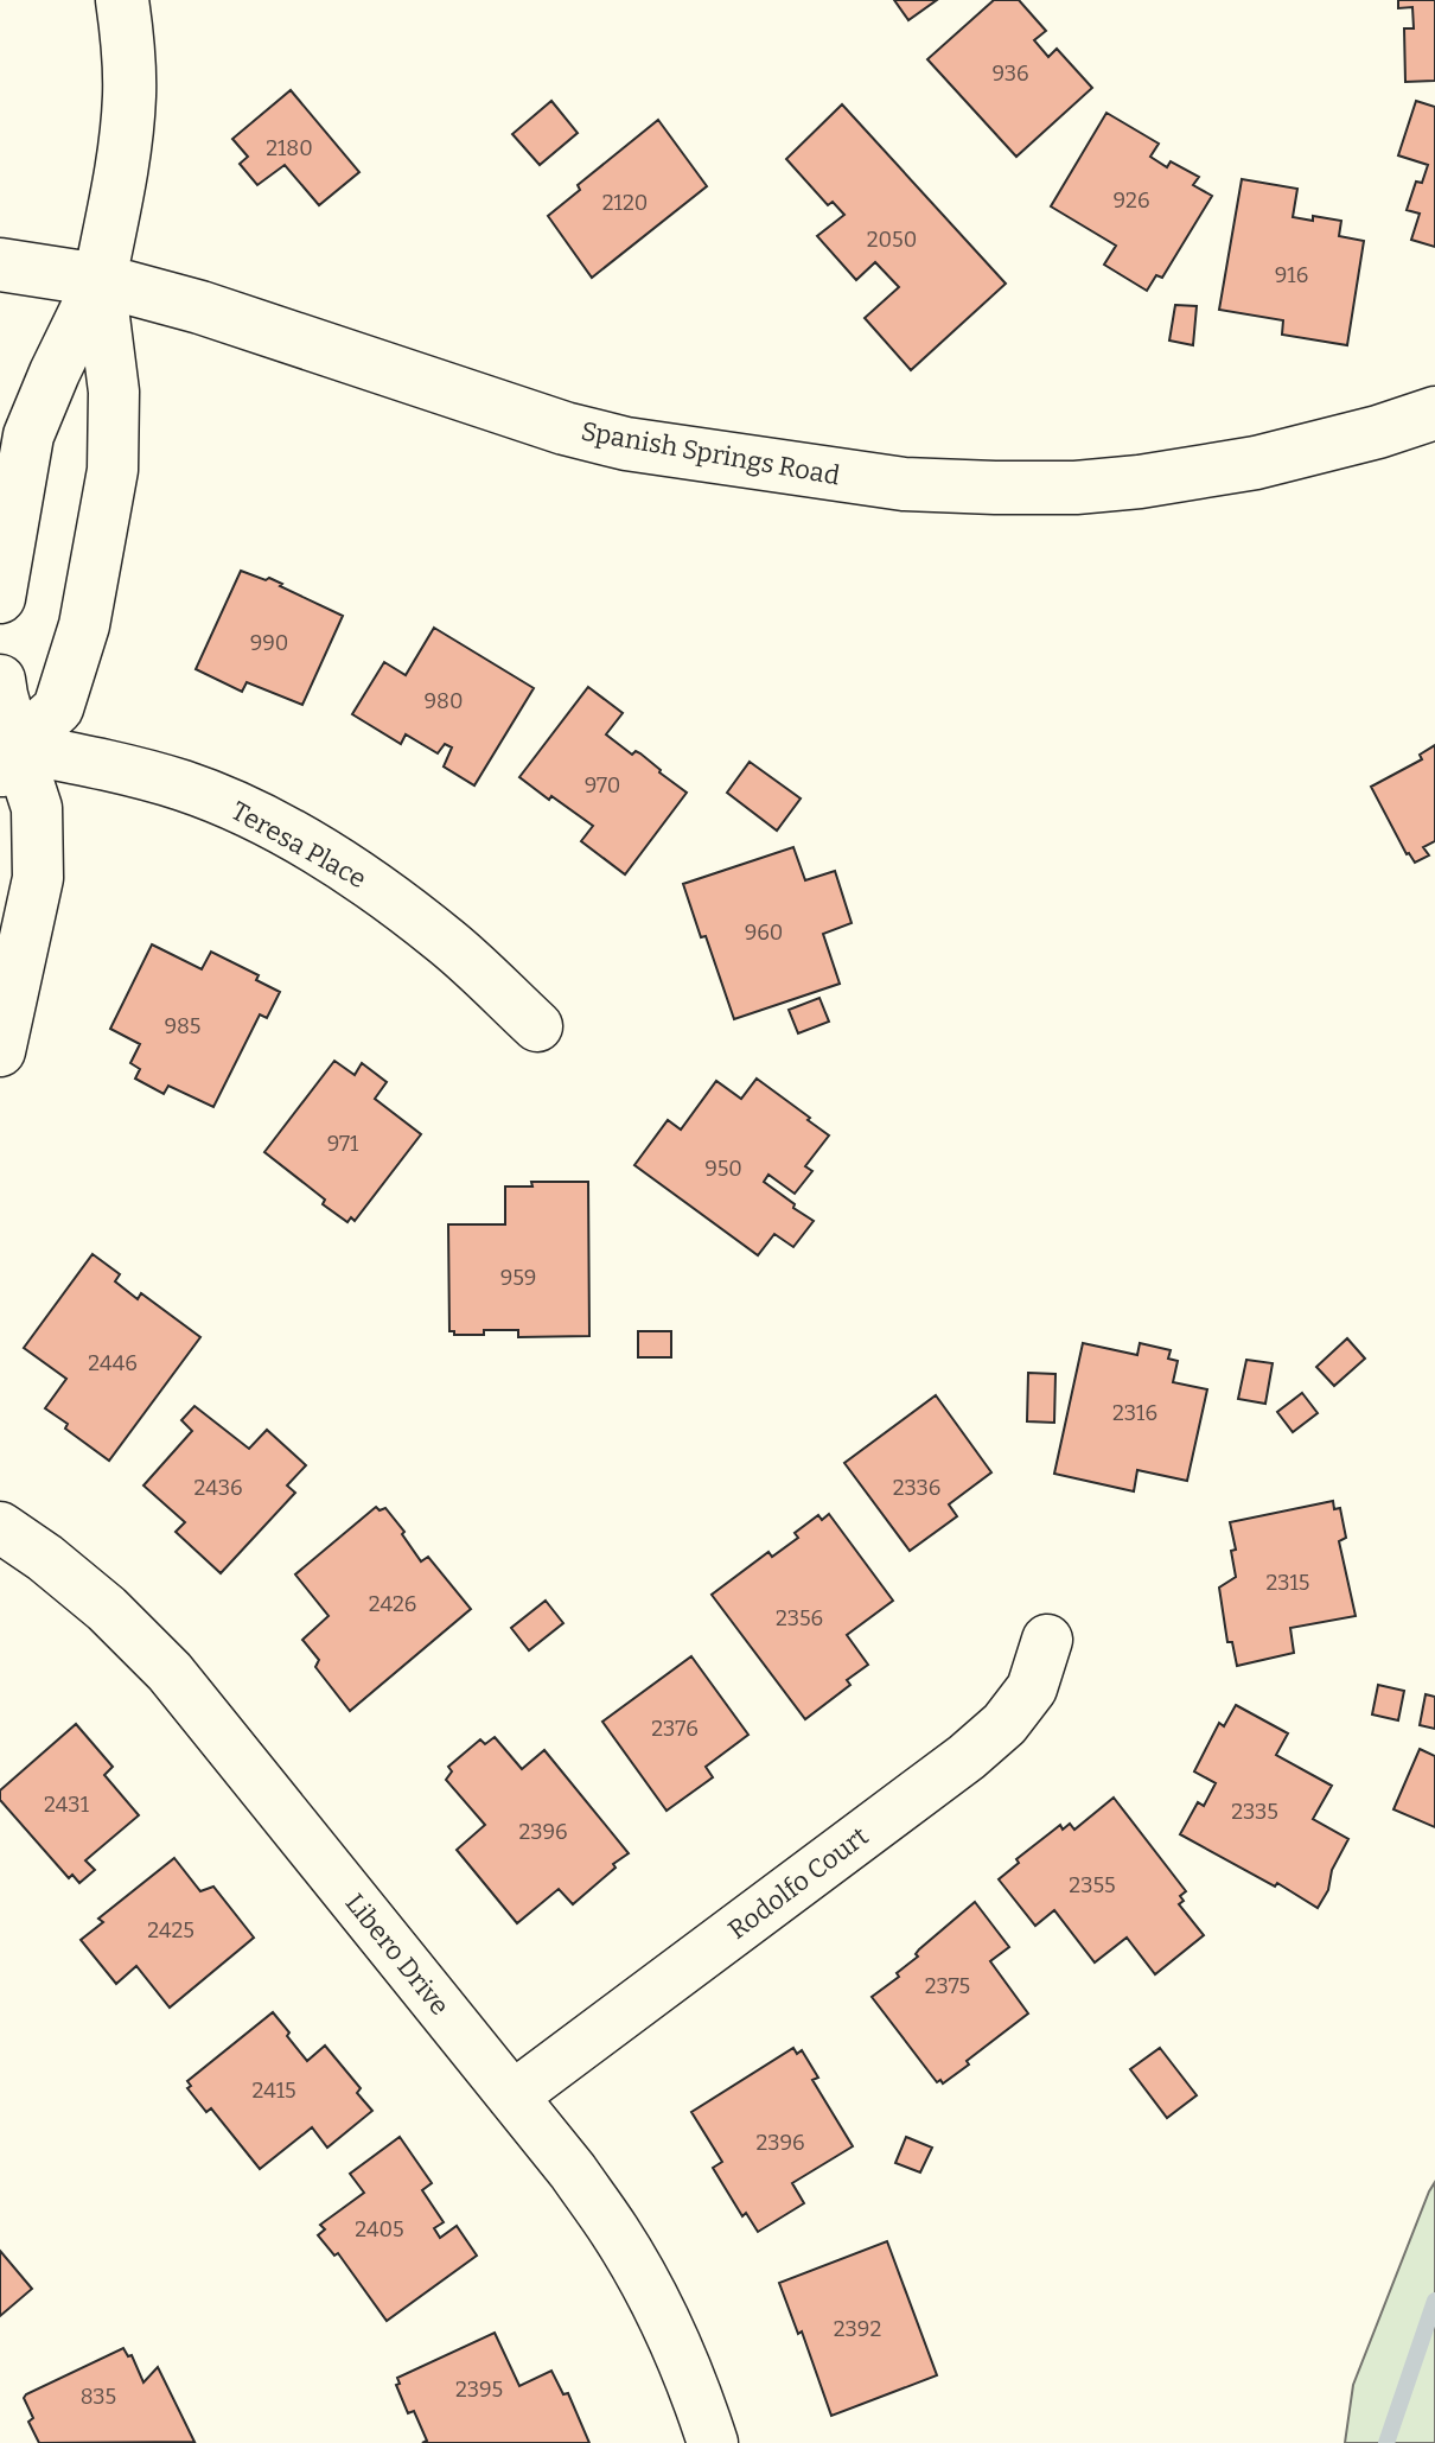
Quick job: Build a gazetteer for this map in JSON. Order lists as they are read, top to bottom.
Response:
{
  "streets": {
    "street": [
      "Spanish Springs Road",
      "Teresa Place",
      "Rodolfo Court",
      "Libero Drive"
    ]
  },
  "crossings": [
    ["Rodolfo Court", "Libero Drive"]
  ],
  "house_numbers": [
    "936",
    "2180",
    "926",
    "2120",
    "2050",
    "916",
    "990",
    "980",
    "970",
    "960",
    "985",
    "971",
    "950",
    "959",
    "2446",
    "2316",
    "2436",
    "2336",
    "2315",
    "2426",
    "2356",
    "2376",
    "2431",
    "2335",
    "2396",
    "2355",
    "2425",
    "2375",
    "2415",
    "2396",
    "2405",
    "2392",
    "2395",
    "835"
  ]
}
